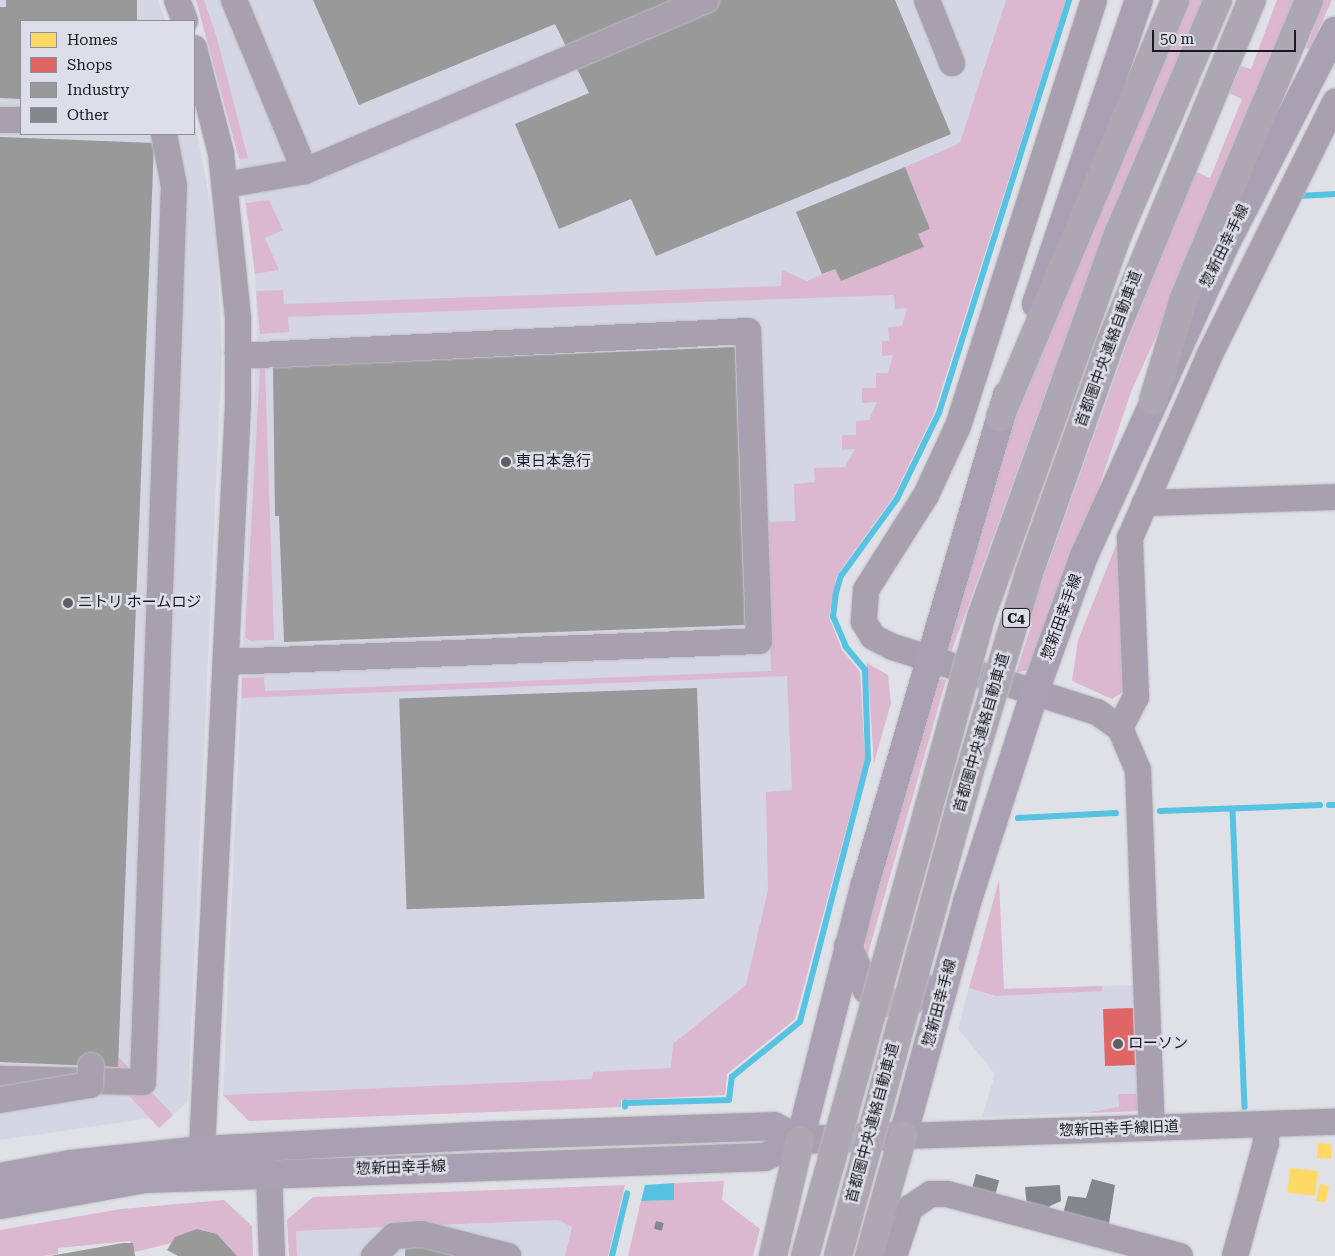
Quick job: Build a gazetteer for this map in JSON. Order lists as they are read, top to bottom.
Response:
{
  "streets": {
    "highway": ["首都圏中央連絡自動車道", "C4"],
    "main road": ["惣新田幸手線"],
    "street": ["惣新田幸手線旧道"]
  },
  "crossings": [
    ["惣新田幸手線", "惣新田幸手線旧道"]
  ],
  "places": ["東日本急行", "ニトリ ホームロジ", "ローソン"],
  "legend": [
    "Homes",
    "Shops",
    "Industry",
    "Other"
  ],
  "scale_bar": "50 m"
}
